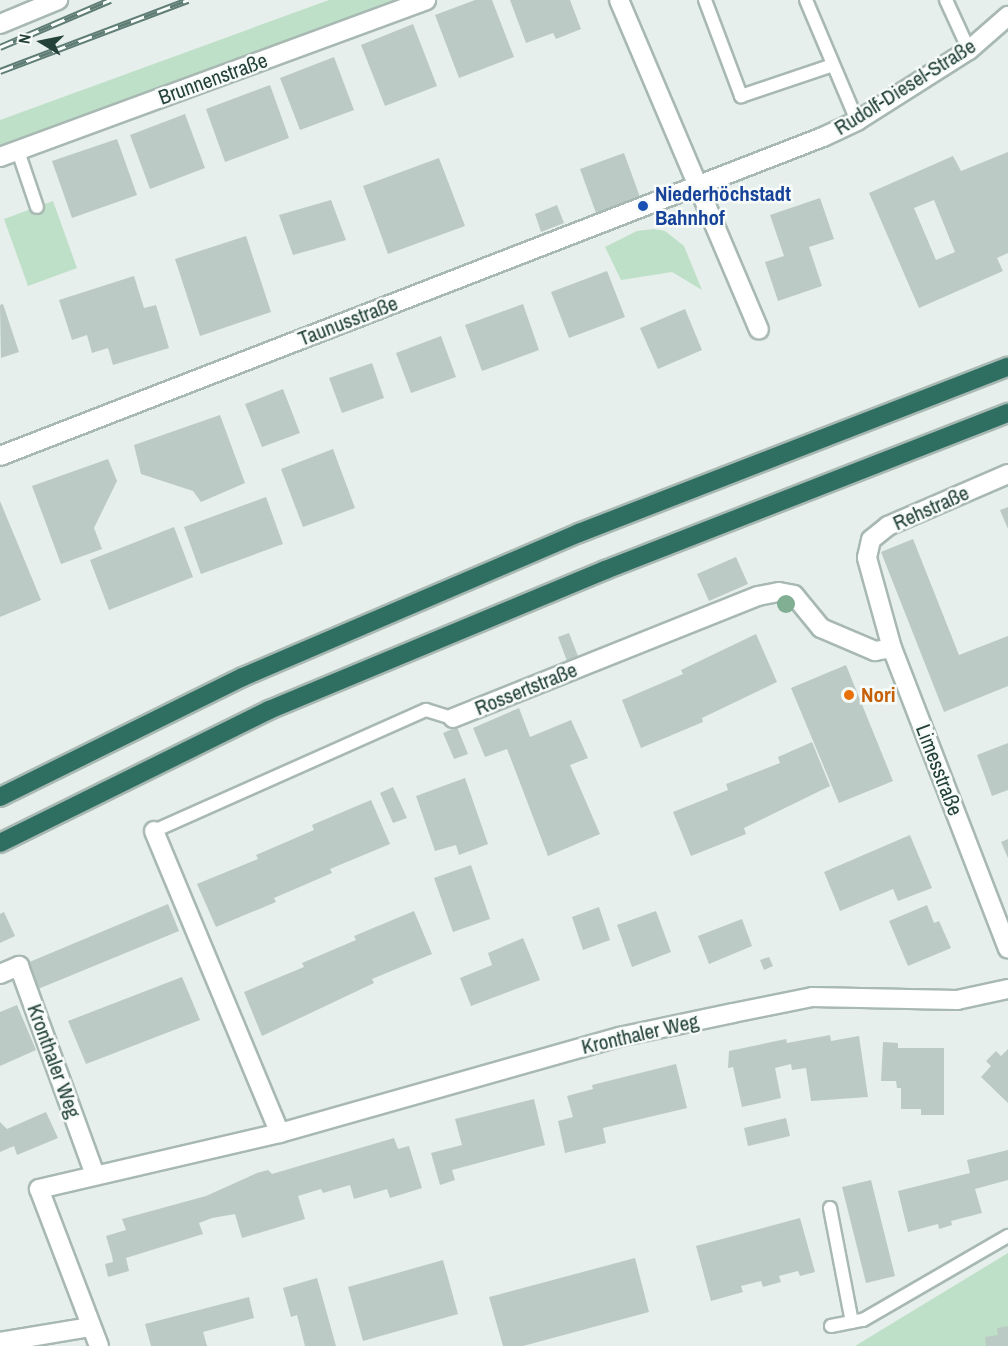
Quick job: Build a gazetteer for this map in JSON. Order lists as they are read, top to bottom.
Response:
{
  "streets": {
    "street": [
      "Brunnenstraße",
      "Rudolf-Diesel-Straße",
      "Taunusstraße",
      "Rehstraße",
      "Rossertstraße",
      "Limesstraße",
      "Kronthaler Weg"
    ]
  },
  "crossings": [
    ["Rudolf-Diesel-Straße", "Taunusstraße"],
    ["Rehstraße", "Limesstraße"],
    ["Rossertstraße", "Limesstraße"]
  ],
  "places": ["Niederhöchstadt Bahnhof", "Nori"],
  "north": "left"
}
